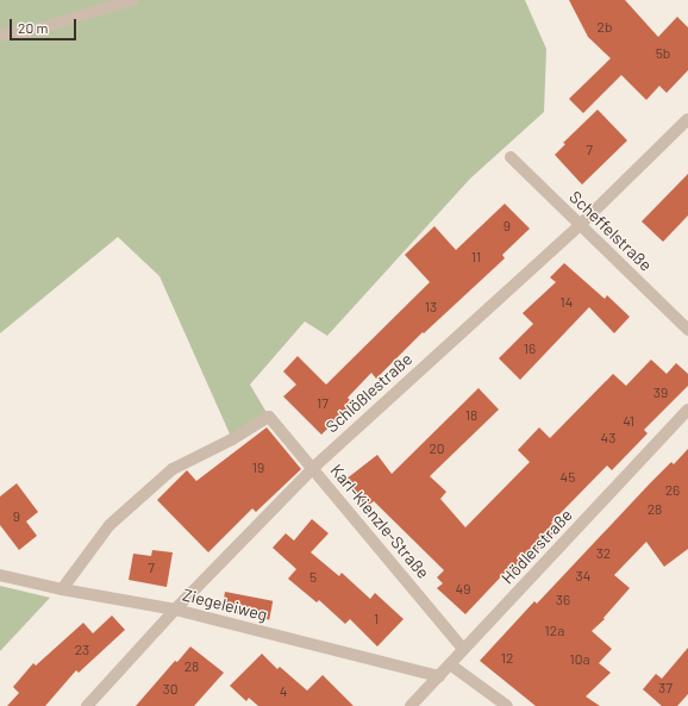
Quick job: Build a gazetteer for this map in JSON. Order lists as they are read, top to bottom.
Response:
{
  "streets": {
    "street": [
      "Scheffelstraße",
      "Schlößlestraße",
      "Karl-Kienzle-Straße",
      "Hödlerstraße",
      "Ziegeleiweg"
    ]
  },
  "crossings": [
    ["Scheffelstraße", "Schlößlestraße"],
    ["Schlößlestraße", "Karl-Kienzle-Straße"],
    ["Schlößlestraße", "Ziegeleiweg"],
    ["Karl-Kienzle-Straße", "Hödlerstraße"],
    ["Karl-Kienzle-Straße", "Ziegeleiweg"],
    ["Hödlerstraße", "Ziegeleiweg"]
  ],
  "house_numbers": [
    "2b",
    "5b",
    "7",
    "9",
    "11",
    "14",
    "13",
    "16",
    "39",
    "17",
    "18",
    "41",
    "43",
    "20",
    "19",
    "45",
    "26",
    "28",
    "9",
    "32",
    "7",
    "34",
    "5",
    "49",
    "36",
    "1",
    "12a",
    "23",
    "12",
    "10a",
    "28",
    "37",
    "30",
    "4"
  ],
  "scale_bar": "20 m"
}
